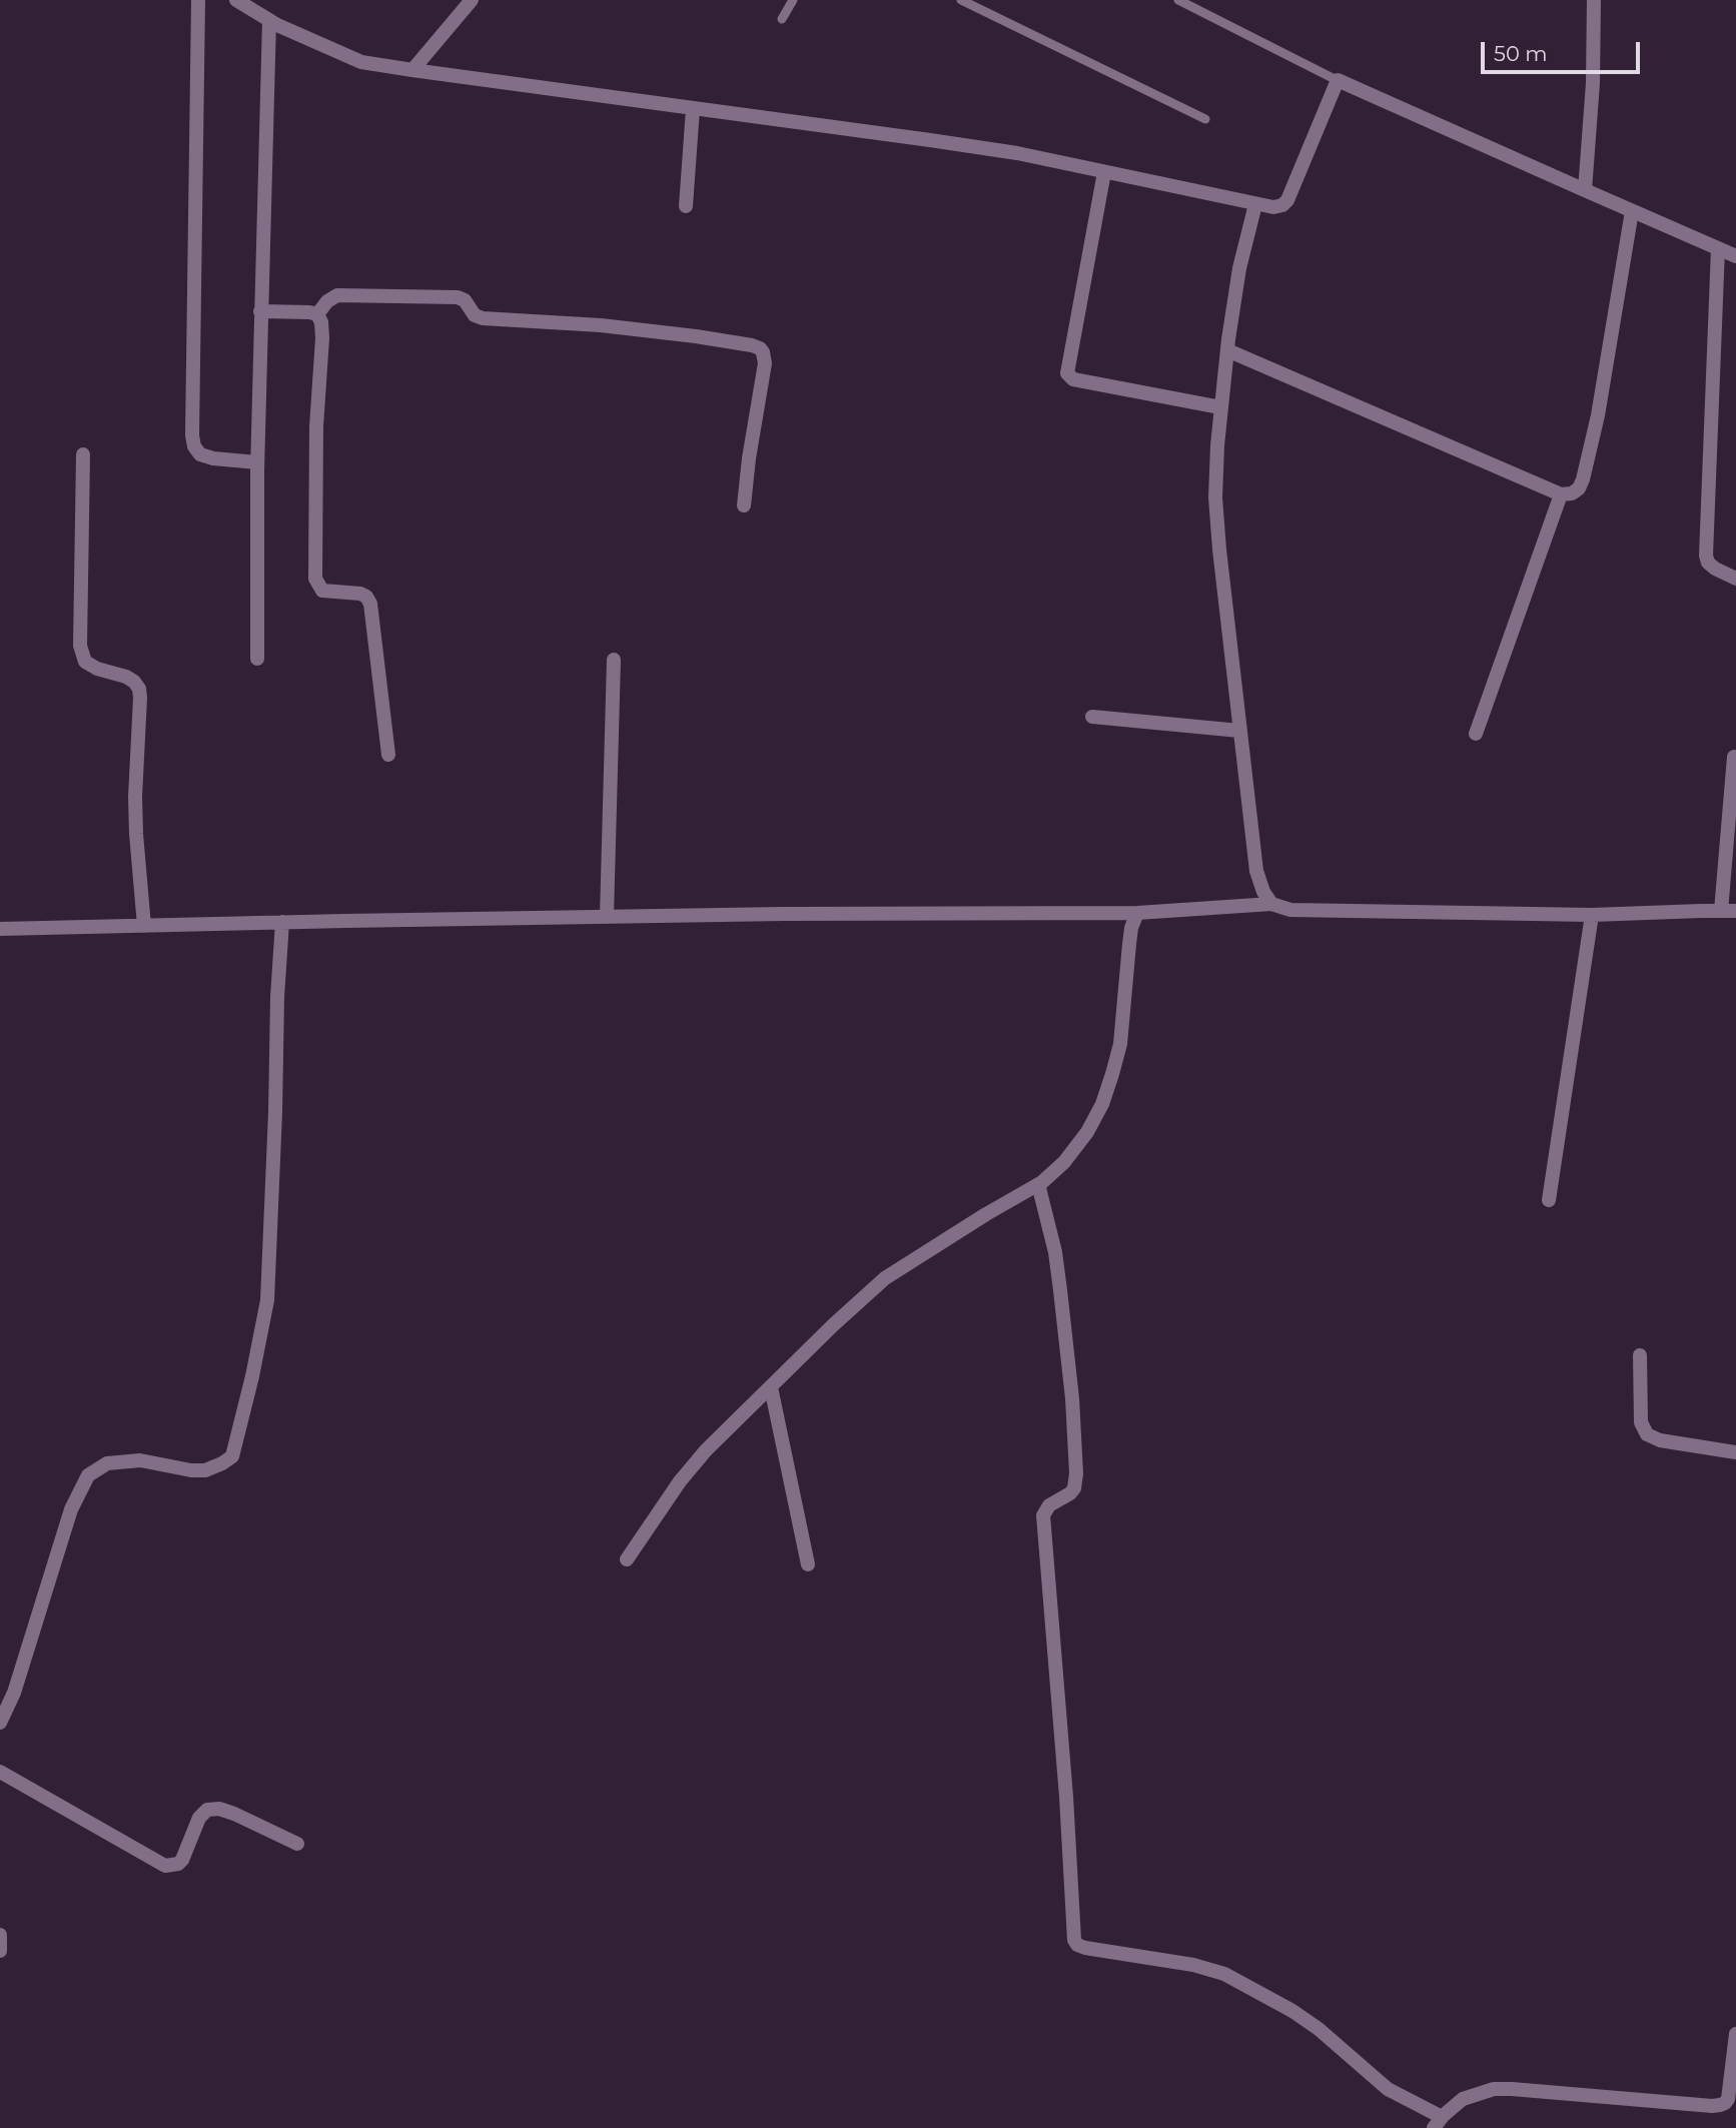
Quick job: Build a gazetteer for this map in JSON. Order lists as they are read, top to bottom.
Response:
{
  "scale_bar": "50 m"
}
